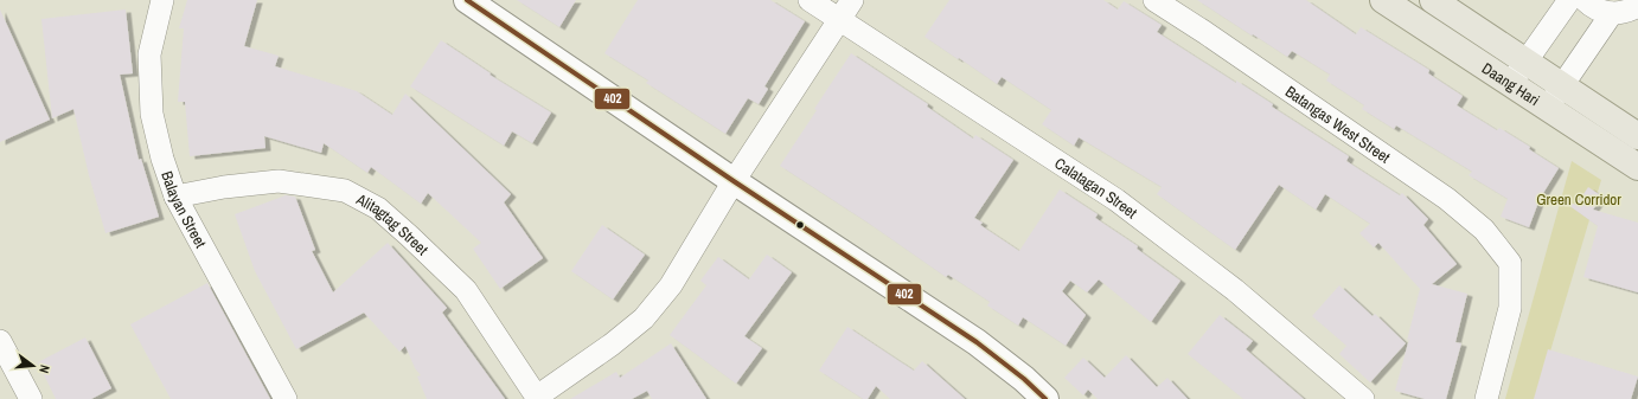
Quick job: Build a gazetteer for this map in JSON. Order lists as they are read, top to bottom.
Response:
{
  "streets": {
    "main road": ["Daang Hari"],
    "street": [
      "Batangas West Street",
      "Calatagan Street",
      "Balayan Street",
      "Alitagtag Street"
    ]
  },
  "crossings": [
    ["Balayan Street", "Alitagtag Street"]
  ],
  "parks": ["Green Corridor"],
  "lines": ["transit line 402"],
  "north": "right"
}
